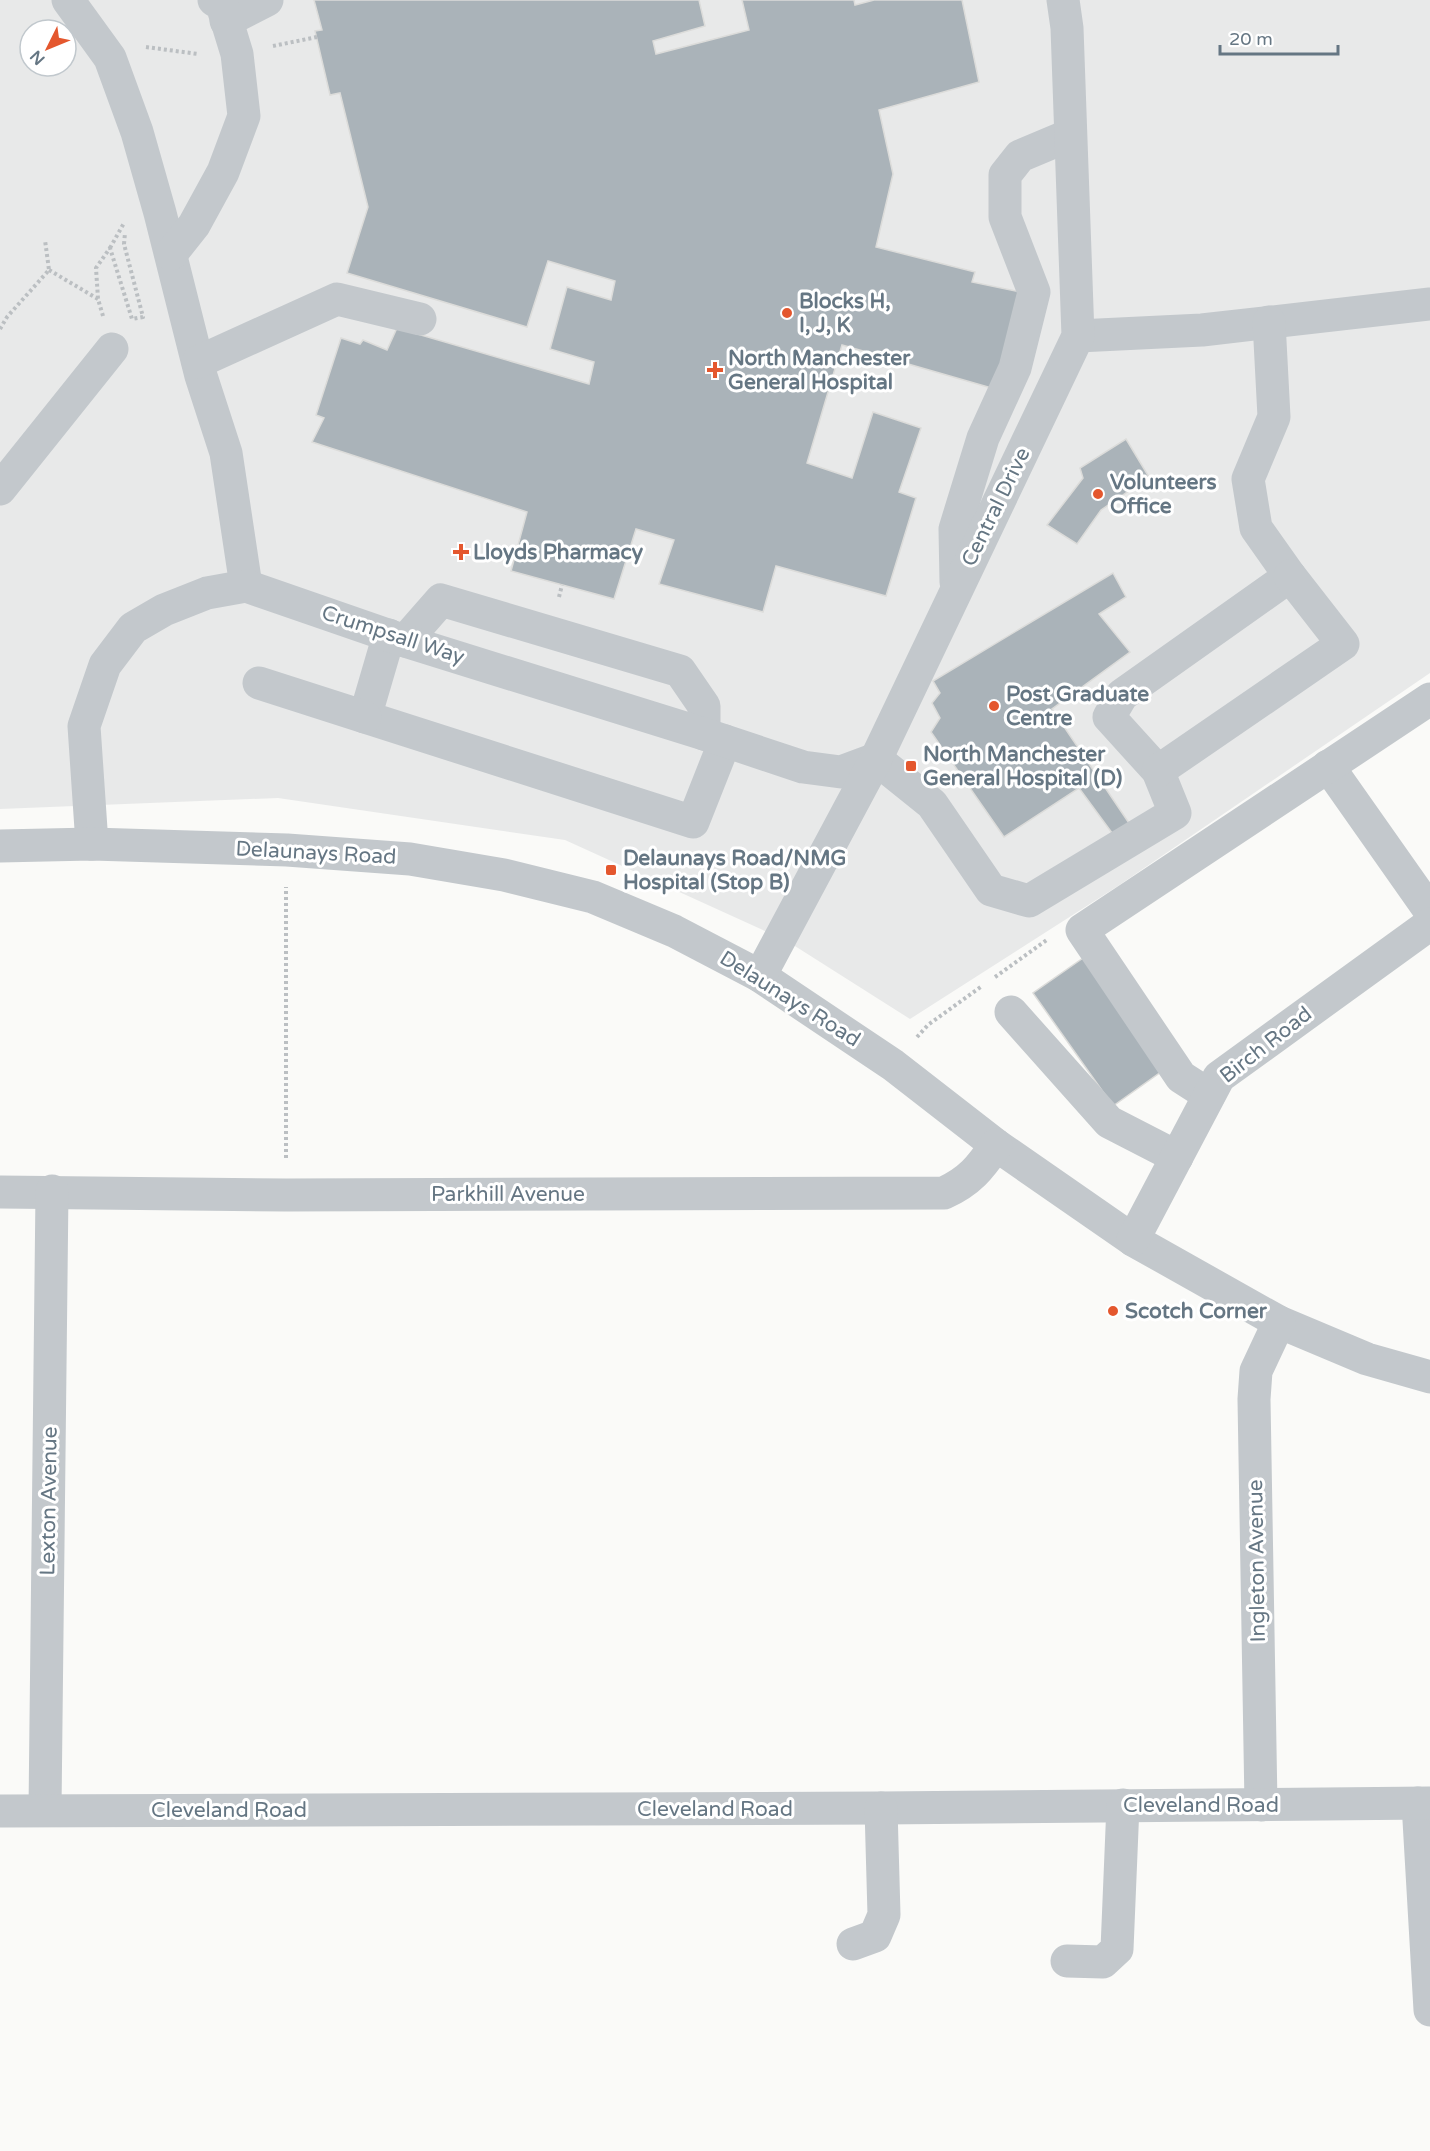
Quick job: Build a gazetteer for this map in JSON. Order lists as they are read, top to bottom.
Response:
{
  "streets": {
    "street": [
      "Central Drive",
      "Crumpsall Way",
      "Delaunays Road",
      "Birch Road",
      "Parkhill Avenue",
      "Lexton Avenue",
      "Ingleton Avenue",
      "Cleveland Road"
    ]
  },
  "crossings": [
    ["Central Drive", "Crumpsall Way"],
    ["Central Drive", "Delaunays Road"],
    ["Crumpsall Way", "Delaunays Road"],
    ["Delaunays Road", "Birch Road"],
    ["Delaunays Road", "Parkhill Avenue"],
    ["Delaunays Road", "Ingleton Avenue"],
    ["Parkhill Avenue", "Lexton Avenue"],
    ["Lexton Avenue", "Cleveland Road"],
    ["Ingleton Avenue", "Cleveland Road"]
  ],
  "places": {
    "other": [
      "Blocks H, I, J, K",
      "Volunteers Office",
      "Post Graduate Centre",
      "Scotch Corner"
    ],
    "health": ["North Manchester General Hospital", "Lloyds Pharmacy"],
    "transit": ["North Manchester General Hospital (D)", "Delaunays Road/NMG Hospital (Stop B)"]
  },
  "scale_bar": "20 m",
  "north": "bottom left"
}
